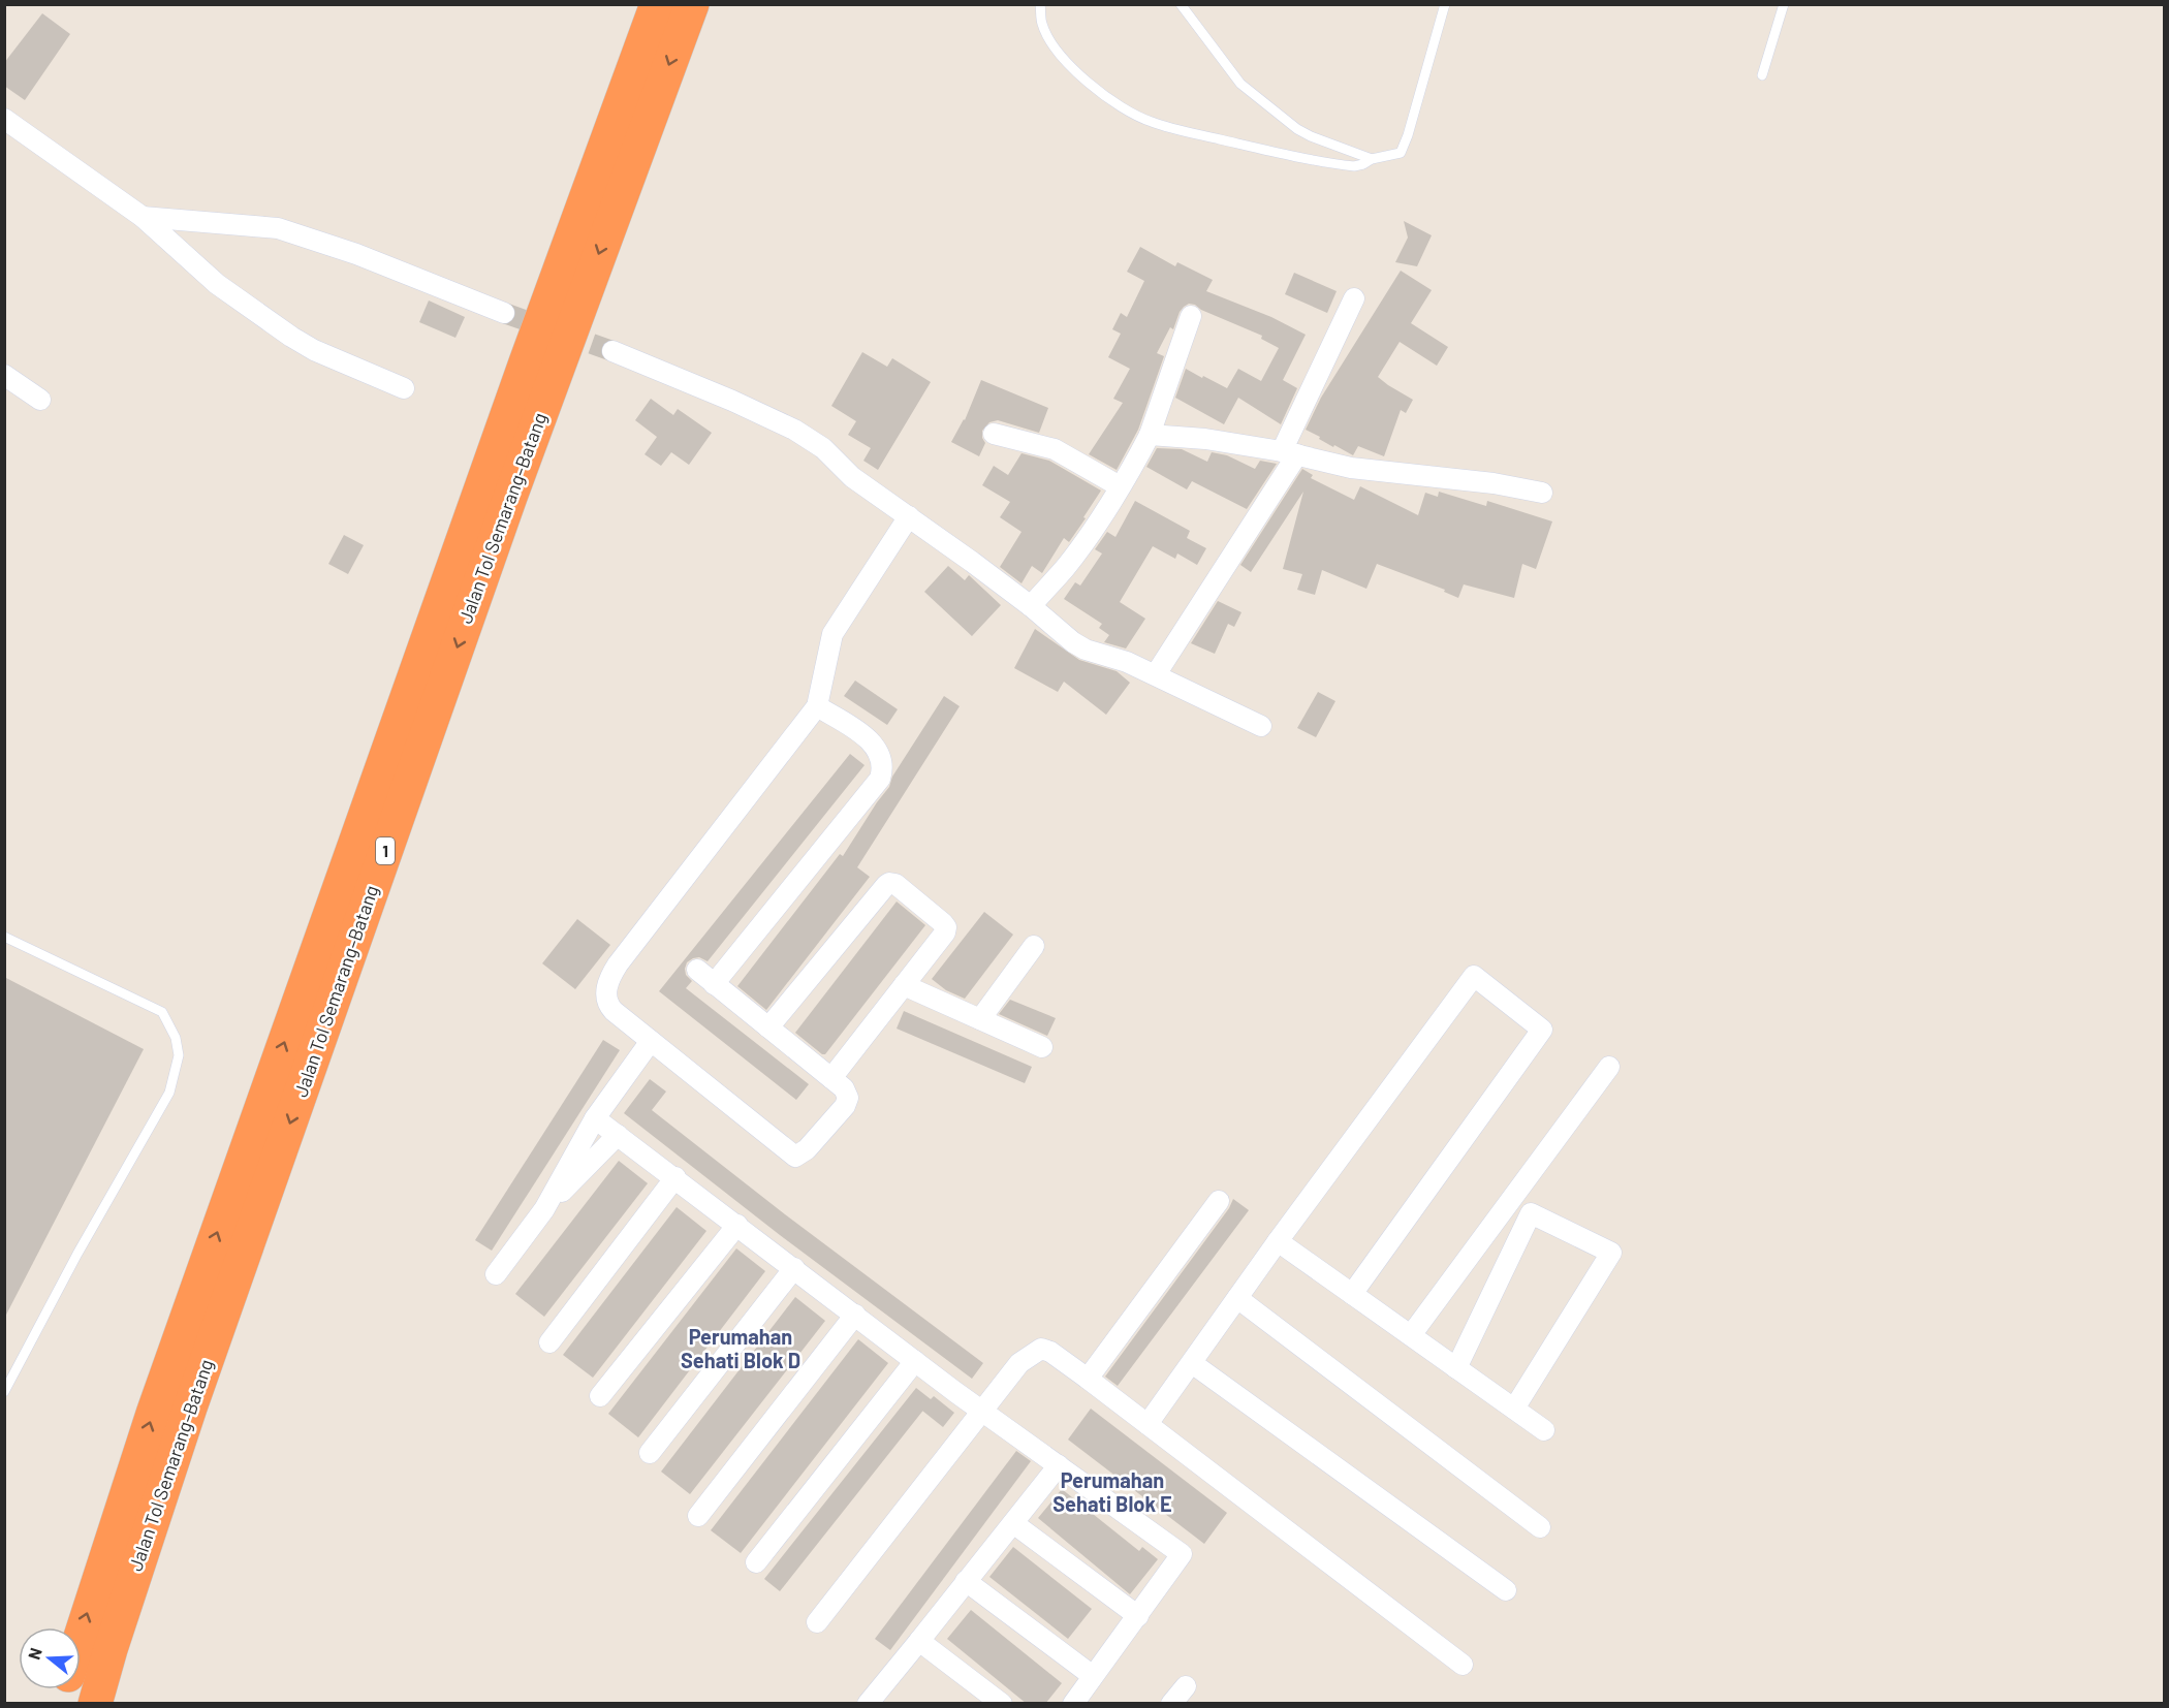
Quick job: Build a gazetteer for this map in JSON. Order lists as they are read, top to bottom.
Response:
{
  "streets": {
    "highway": ["Jalan Tol Semarang–Batang", "1"]
  },
  "districts": ["Perumahan Sehati Blok D", "Perumahan Sehati Blok E"],
  "north": "left"
}
